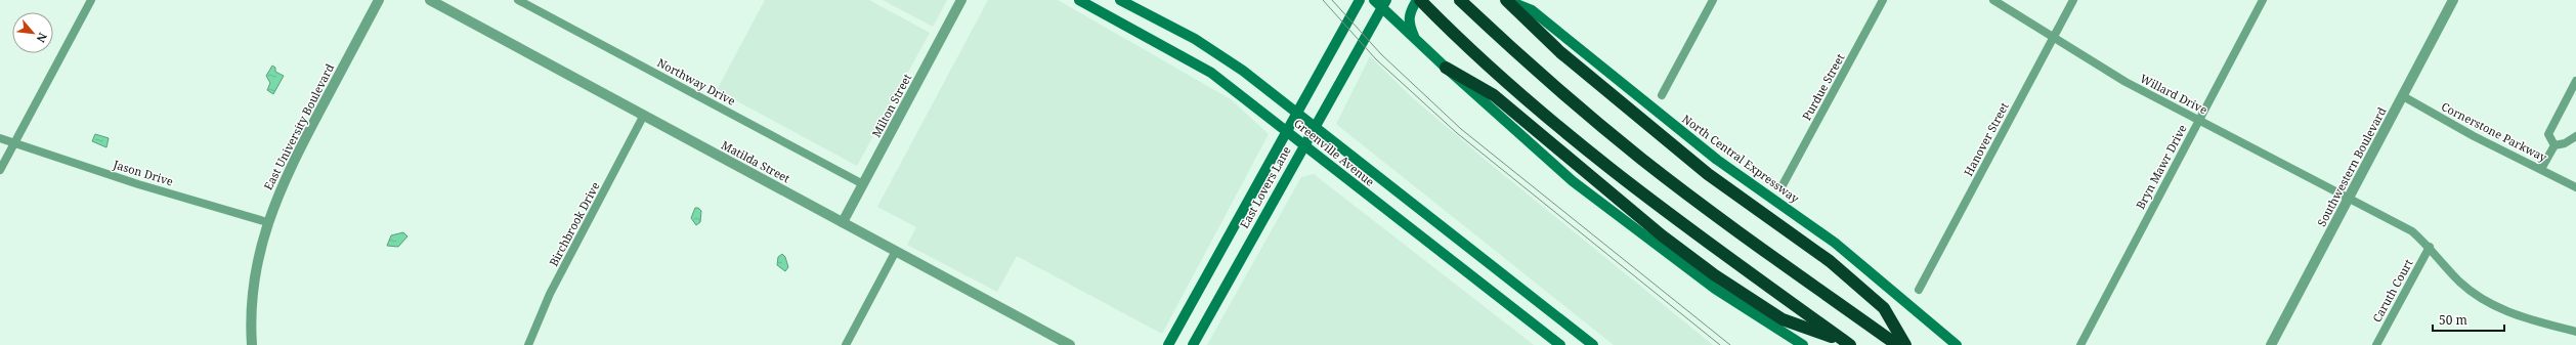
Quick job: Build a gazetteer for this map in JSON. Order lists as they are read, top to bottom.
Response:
{
  "streets": {
    "main road": ["Greenville Avenue", "North Central Expressway", "East Lovers Lane"],
    "street": [
      "Northway Drive",
      "Purdue Street",
      "Willard Drive",
      "Milton Street",
      "East University Boulevard",
      "Cornerstone Parkway",
      "Hanover Street",
      "Matilda Street",
      "Bryn Mawr Drive",
      "Southwestern Boulevard",
      "Jason Drive",
      "Birchbrook Drive",
      "Caruth Court"
    ]
  },
  "crossings": [
    ["Northway Drive", "Milton Street"],
    ["Willard Drive", "Hanover Street"],
    ["Willard Drive", "Bryn Mawr Drive"],
    ["Willard Drive", "Southwestern Boulevard"],
    ["Milton Street", "Matilda Street"],
    ["East University Boulevard", "Jason Drive"],
    ["Cornerstone Parkway", "Southwestern Boulevard"],
    ["Greenville Avenue", "East Lovers Lane"],
    ["Matilda Street", "Birchbrook Drive"]
  ],
  "scale_bar": "50 m",
  "north": "bottom right"
}
